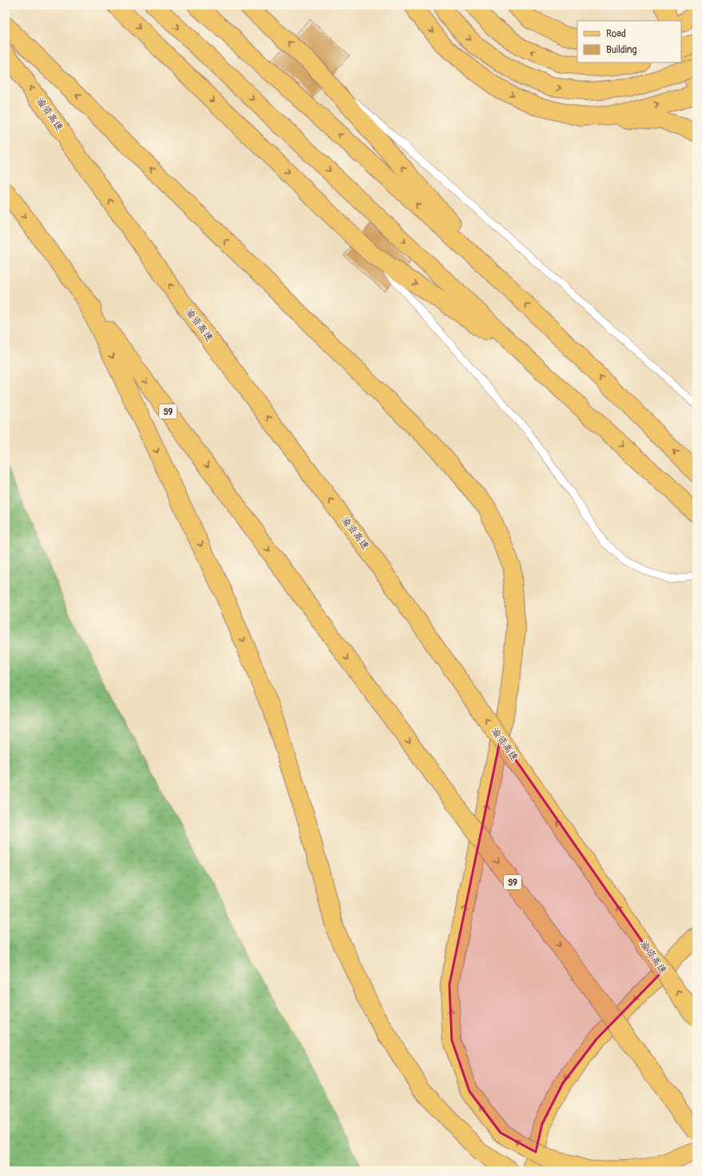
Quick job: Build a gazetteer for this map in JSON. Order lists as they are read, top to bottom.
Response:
{
  "streets": {
    "main road": ["渝资高速", "S9"]
  },
  "legend": ["Road", "Building"]
}
